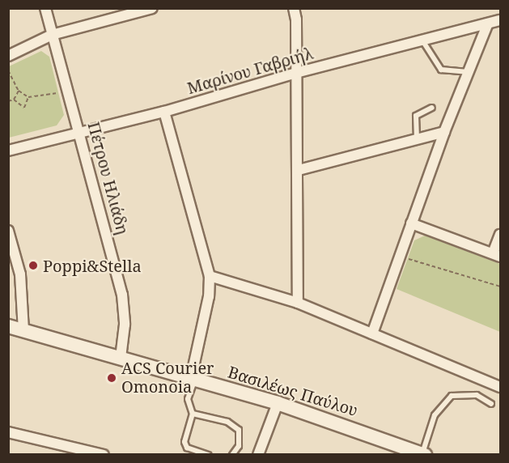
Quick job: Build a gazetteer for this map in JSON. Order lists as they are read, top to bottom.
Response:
{
  "streets": {
    "street": ["Μαρίνου Γαβριήλ", "Πέτρου Ηλιάδη", "Βασιλέως Παύλου"]
  },
  "crossings": [
    ["Μαρίνου Γαβριήλ", "Πέτρου Ηλιάδη"],
    ["Πέτρου Ηλιάδη", "Βασιλέως Παύλου"]
  ],
  "places": ["Poppi&Stella", "ACS Courier Omonoia"]
}
